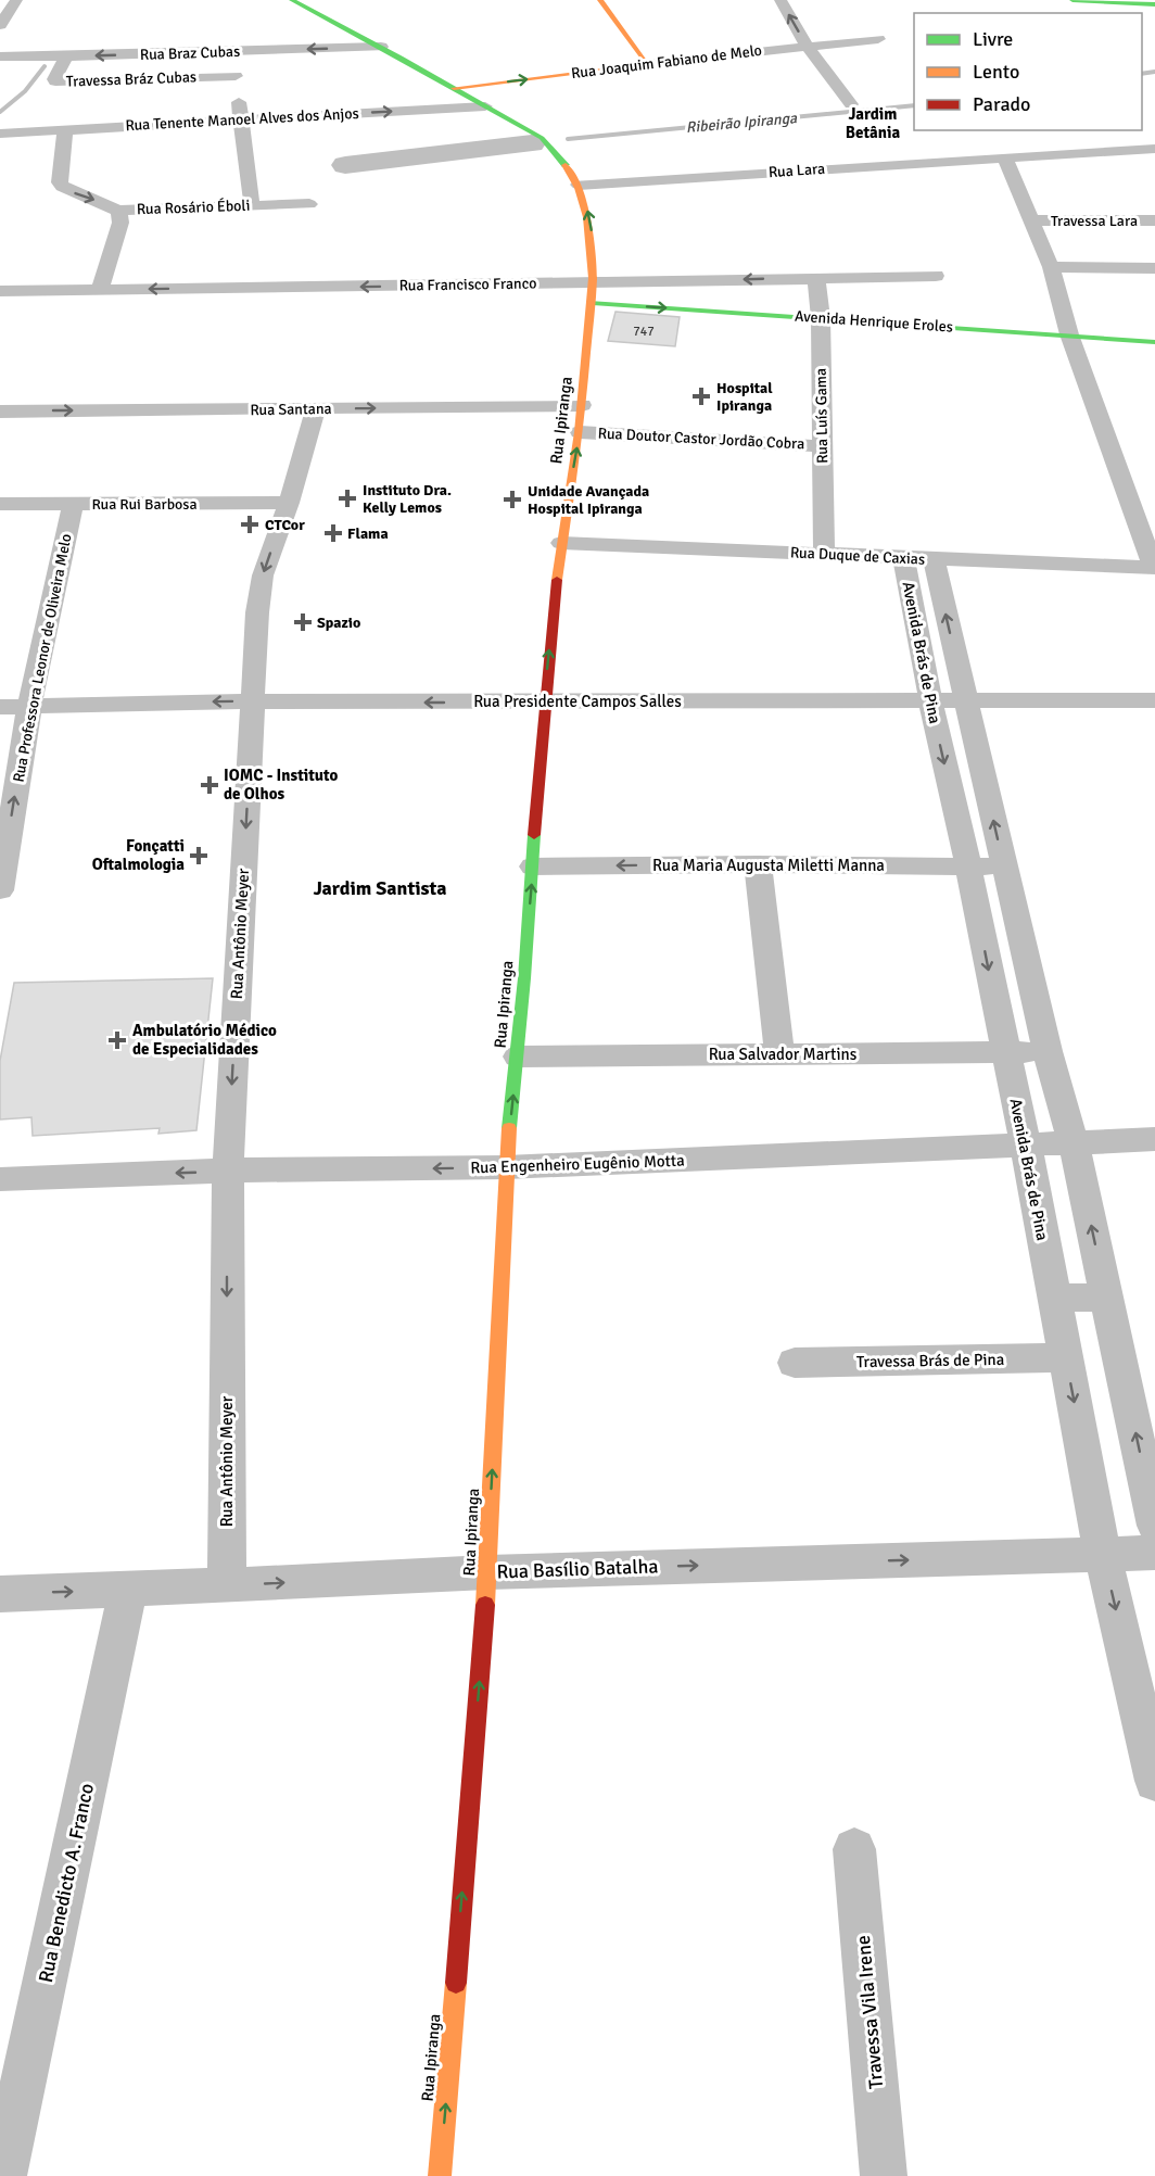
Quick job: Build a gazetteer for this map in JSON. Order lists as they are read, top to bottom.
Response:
{
  "streets": {
    "main road": ["Rua Joaquim Fabiano de Melo", "Avenida Henrique Eroles", "Rua Ipiranga"],
    "street": [
      "Rua Braz Cubas",
      "Travessa Bráz Cubas",
      "Rua Tenente Manoel Alves dos Anjos",
      "Rua Lara",
      "Rua Rosário Éboli",
      "Travessa Lara",
      "Rua Francisco Franco",
      "Rua Santana",
      "Rua Luís Gama",
      "Rua Doutor Castor Jordão Cobra",
      "Rua Rui Barbosa",
      "Rua Duque de Caxias",
      "Avenida Brás de Pina",
      "Rua Professora Leonor de Oliveira Melo",
      "Rua Presidente Campos Salles",
      "Rua Maria Augusta Miletti Manna",
      "Rua Antônio Meyer",
      "Rua Salvador Martins",
      "Rua Engenheiro Eugênio Motta",
      "Travessa Brás de Pina",
      "Rua Basílio Batalha",
      "Rua Benedicto A. Franco",
      "Travessa Vila Irene"
    ]
  },
  "crossings": [
    ["Rua Braz Cubas", "Travessa Bráz Cubas"],
    ["Rua Braz Cubas", "Rua Ipiranga"],
    ["Rua Joaquim Fabiano de Melo", "Rua Ipiranga"],
    ["Rua Tenente Manoel Alves dos Anjos", "Rua Rosário Éboli"],
    ["Rua Tenente Manoel Alves dos Anjos", "Rua Ipiranga"],
    ["Rua Lara", "Rua Ipiranga"],
    ["Rua Francisco Franco", "Rua Luís Gama"],
    ["Rua Francisco Franco", "Rua Ipiranga"],
    ["Avenida Henrique Eroles", "Rua Luís Gama"],
    ["Avenida Henrique Eroles", "Rua Ipiranga"],
    ["Rua Santana", "Rua Ipiranga"],
    ["Rua Santana", "Rua Antônio Meyer"],
    ["Rua Luís Gama", "Rua Doutor Castor Jordão Cobra"],
    ["Rua Luís Gama", "Rua Duque de Caxias"],
    ["Rua Ipiranga", "Rua Doutor Castor Jordão Cobra"],
    ["Rua Ipiranga", "Rua Duque de Caxias"],
    ["Rua Ipiranga", "Rua Presidente Campos Salles"],
    ["Rua Ipiranga", "Rua Maria Augusta Miletti Manna"],
    ["Rua Ipiranga", "Rua Salvador Martins"],
    ["Rua Ipiranga", "Rua Engenheiro Eugênio Motta"],
    ["Rua Ipiranga", "Rua Basílio Batalha"],
    ["Rua Rui Barbosa", "Rua Professora Leonor de Oliveira Melo"],
    ["Rua Rui Barbosa", "Rua Antônio Meyer"],
    ["Rua Duque de Caxias", "Avenida Brás de Pina"],
    ["Avenida Brás de Pina", "Rua Presidente Campos Salles"],
    ["Avenida Brás de Pina", "Rua Maria Augusta Miletti Manna"],
    ["Avenida Brás de Pina", "Rua Salvador Martins"],
    ["Avenida Brás de Pina", "Rua Engenheiro Eugênio Motta"],
    ["Avenida Brás de Pina", "Travessa Brás de Pina"],
    ["Avenida Brás de Pina", "Rua Basílio Batalha"],
    ["Rua Professora Leonor de Oliveira Melo", "Rua Presidente Campos Salles"],
    ["Rua Presidente Campos Salles", "Rua Antônio Meyer"],
    ["Rua Antônio Meyer", "Rua Engenheiro Eugênio Motta"],
    ["Rua Antônio Meyer", "Rua Basílio Batalha"],
    ["Rua Basílio Batalha", "Rua Benedicto A. Franco"]
  ],
  "one_way": [
    "Rua Braz Cubas",
    "Rua Joaquim Fabiano de Melo",
    "Rua Tenente Manoel Alves dos Anjos",
    "Rua Francisco Franco",
    "Avenida Henrique Eroles",
    "Rua Santana",
    "Rua Ipiranga",
    "Rua Professora Leonor de Oliveira Melo",
    "Rua Presidente Campos Salles",
    "Rua Maria Augusta Miletti Manna",
    "Rua Antônio Meyer",
    "Rua Engenheiro Eugênio Motta",
    "Rua Basílio Batalha"
  ],
  "districts": ["Jardim Betânia", "Jardim Santista"],
  "water": ["Ribeirão Ipiranga"],
  "places": {
    "health": [
      "Hospital Ipiranga",
      "Instituto Dra. Kelly Lemos",
      "Unidade Avançada Hospital Ipiranga",
      "CTCor",
      "Flama",
      "Spazio",
      "IOMC - Instituto de Olhos",
      "Fonçatti Oftalmologia",
      "Ambulatório Médico de Especialidades"
    ]
  },
  "house_numbers": ["747"],
  "legend": ["Livre", "Lento", "Parado"]
}
